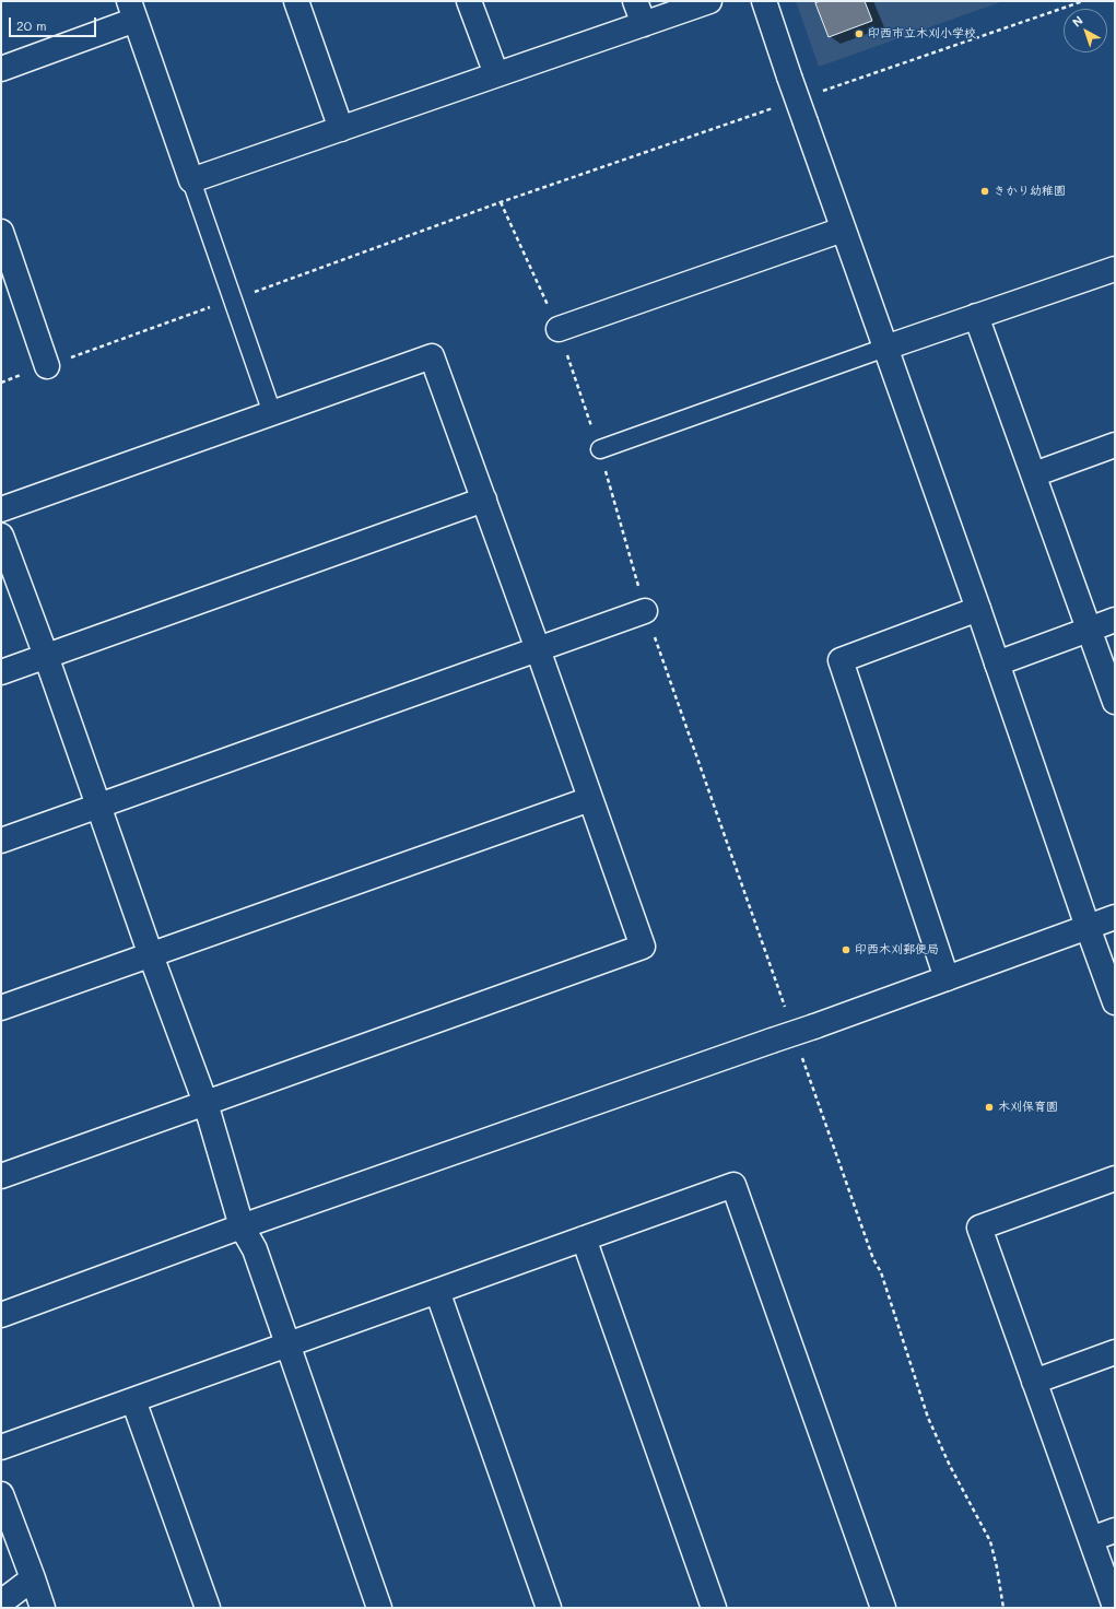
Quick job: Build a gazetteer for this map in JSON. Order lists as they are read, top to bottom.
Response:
{
  "places": [
    "印西市立木刈小学校",
    "きかり幼稚園",
    "印西木刈郵便局",
    "木刈保育園"
  ],
  "scale_bar": "20 m",
  "north": "top left"
}
